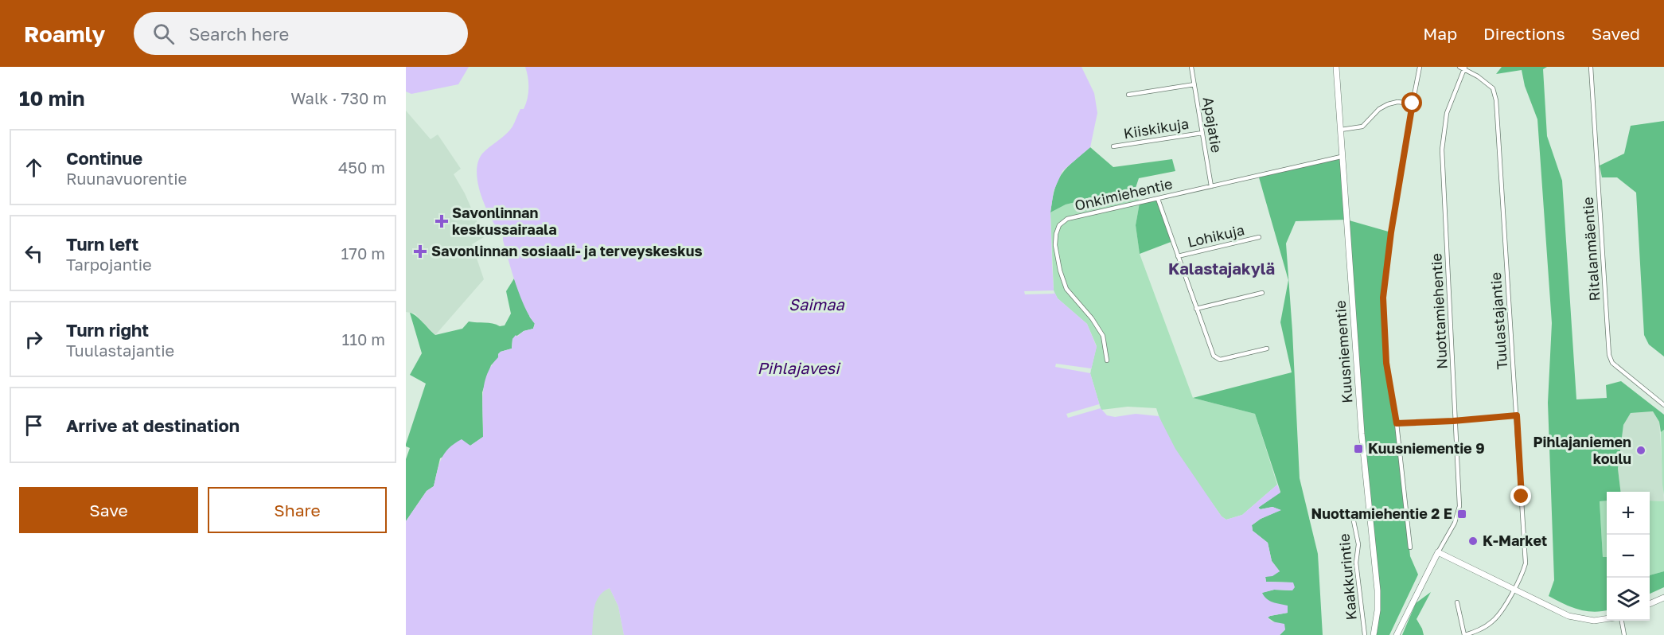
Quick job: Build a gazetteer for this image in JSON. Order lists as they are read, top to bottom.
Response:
{
  "streets": {
    "street": [
      "Apajatie",
      "Kiiskikuja",
      "Onkimiehentie",
      "Lohikuja",
      "Ritalanmäentie",
      "Nuottamiehentie",
      "Tuulastajantie",
      "Kuusniementie",
      "Kaakkurintie"
    ]
  },
  "crossings": [
    ["Apajatie", "Kiiskikuja"],
    ["Apajatie", "Onkimiehentie"],
    ["Onkimiehentie", "Kuusniementie"],
    ["Nuottamiehentie", "Tuulastajantie"]
  ],
  "districts": ["Kalastajakylä"],
  "water": ["Saimaa", "Pihlajavesi"],
  "places": {
    "health": ["Savonlinnan keskussairaala", "Savonlinnan sosiaali- ja terveyskeskus"],
    "transit": ["Kuusniementie 9", "Nuottamiehentie 2 E"],
    "other": ["Pihlajaniemen koulu", "K-Market"]
  },
  "page": {
    "header": "Roamly",
    "search": "Search here",
    "nav": ["Map", "Directions", "Saved"],
    "heading": ["10 min", "Walk · 730 m"],
    "list": [
      ["Continue", "Ruunavuorentie", "450 m"],
      ["Turn left", "Tarpojantie", "170 m"],
      ["Turn right", "Tuulastajantie", "110 m"],
      "Arrive at destination"
    ],
    "buttons": ["Save", "Share"],
    "map_buttons": ["+", "−"]
  }
}
